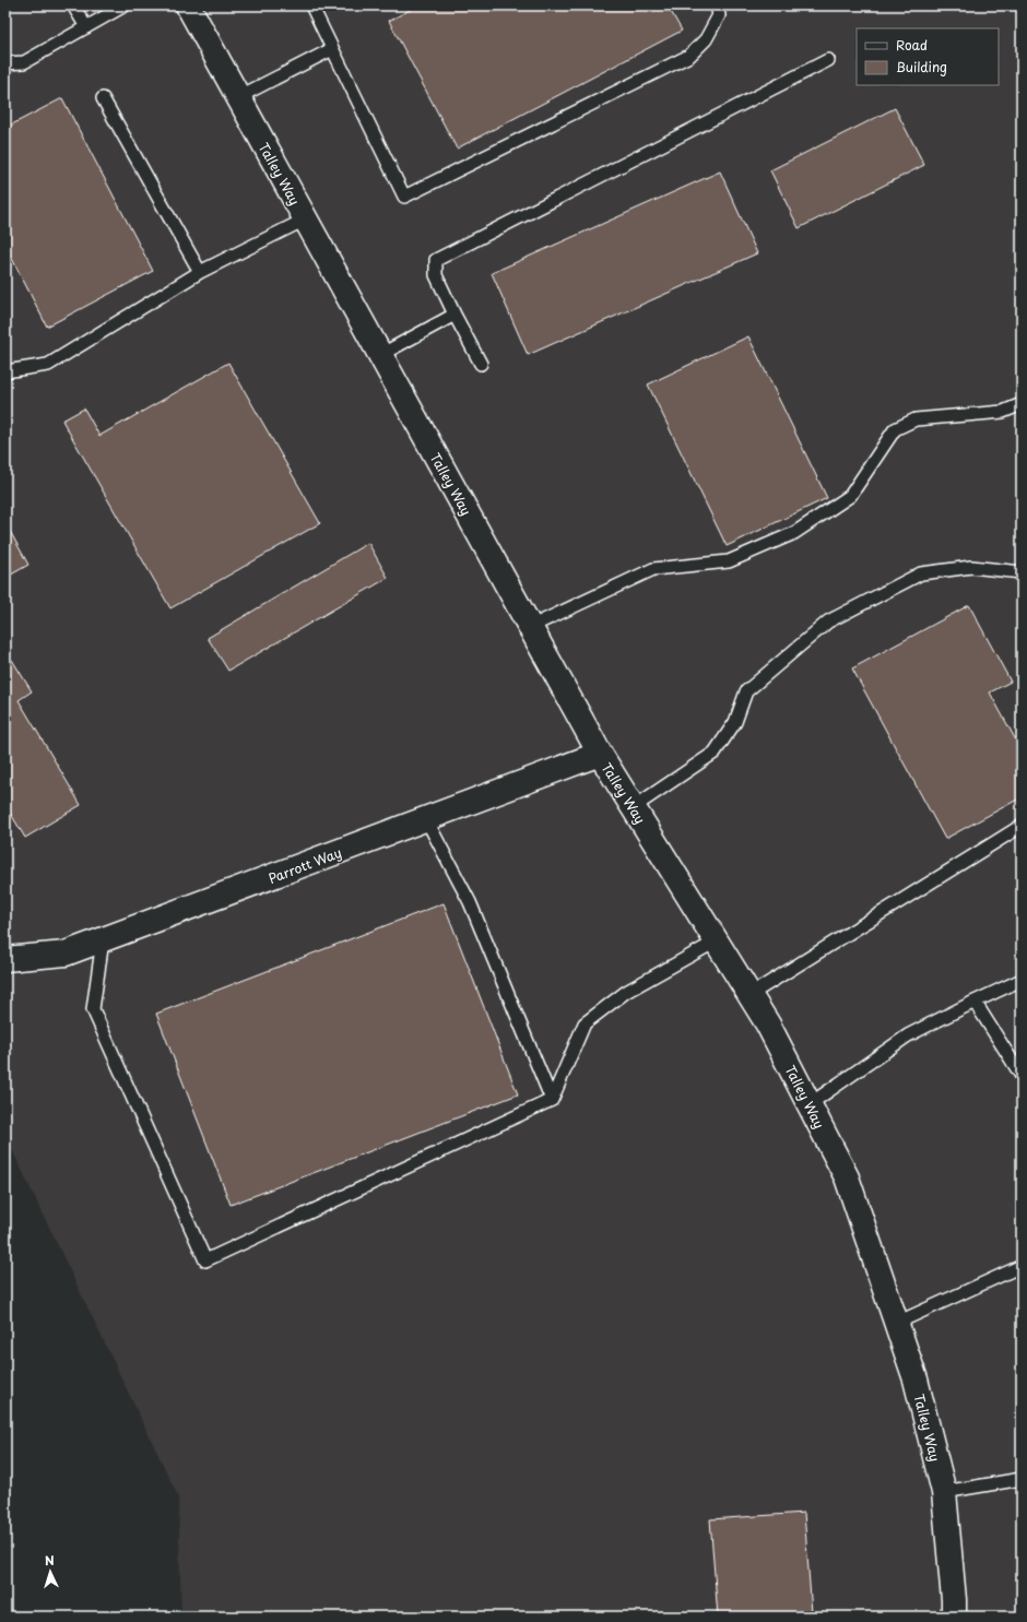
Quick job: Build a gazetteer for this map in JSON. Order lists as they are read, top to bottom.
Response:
{
  "streets": {
    "main road": ["Talley Way", "Parrott Way"]
  },
  "crossings": [
    ["Talley Way", "Parrott Way"]
  ],
  "legend": ["Road", "Building"],
  "north": "top"
}
